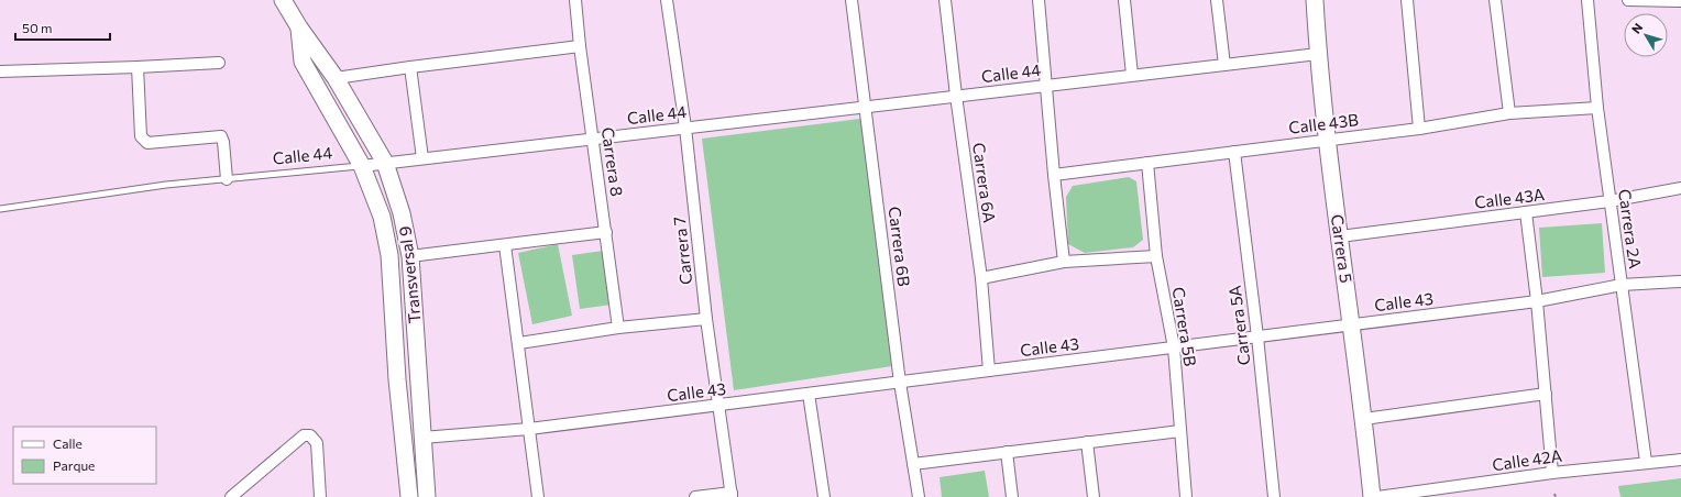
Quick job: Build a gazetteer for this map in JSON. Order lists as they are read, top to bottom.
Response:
{
  "streets": {
    "street": [
      "Calle 44",
      "Calle 43B",
      "Carrera 8",
      "Carrera 6A",
      "Calle 43A",
      "Carrera 2A",
      "Carrera 6B",
      "Carrera 5",
      "Carrera 7",
      "Transversal 9",
      "Calle 43",
      "Carrera 5A",
      "Carrera 5B",
      "Calle 42A"
    ]
  },
  "crossings": [
    ["Calle 44", "Carrera 8"],
    ["Calle 44", "Carrera 6A"],
    ["Calle 44", "Carrera 6B"],
    ["Calle 44", "Carrera 5"],
    ["Calle 44", "Carrera 7"],
    ["Calle 44", "Transversal 9"],
    ["Calle 43B", "Carrera 2A"],
    ["Calle 43B", "Carrera 5"],
    ["Calle 43B", "Carrera 5A"],
    ["Calle 43B", "Carrera 5B"],
    ["Carrera 6A", "Calle 43"],
    ["Calle 43A", "Carrera 2A"],
    ["Calle 43A", "Carrera 5"],
    ["Carrera 2A", "Calle 43"],
    ["Carrera 2A", "Calle 42A"],
    ["Carrera 6B", "Calle 43"],
    ["Carrera 5", "Calle 43"],
    ["Carrera 7", "Calle 43"],
    ["Transversal 9", "Calle 43"],
    ["Calle 43", "Carrera 5A"],
    ["Calle 43", "Carrera 5B"]
  ],
  "legend": ["Calle", "Parque"],
  "scale_bar": "50 m",
  "north": "top left"
}
